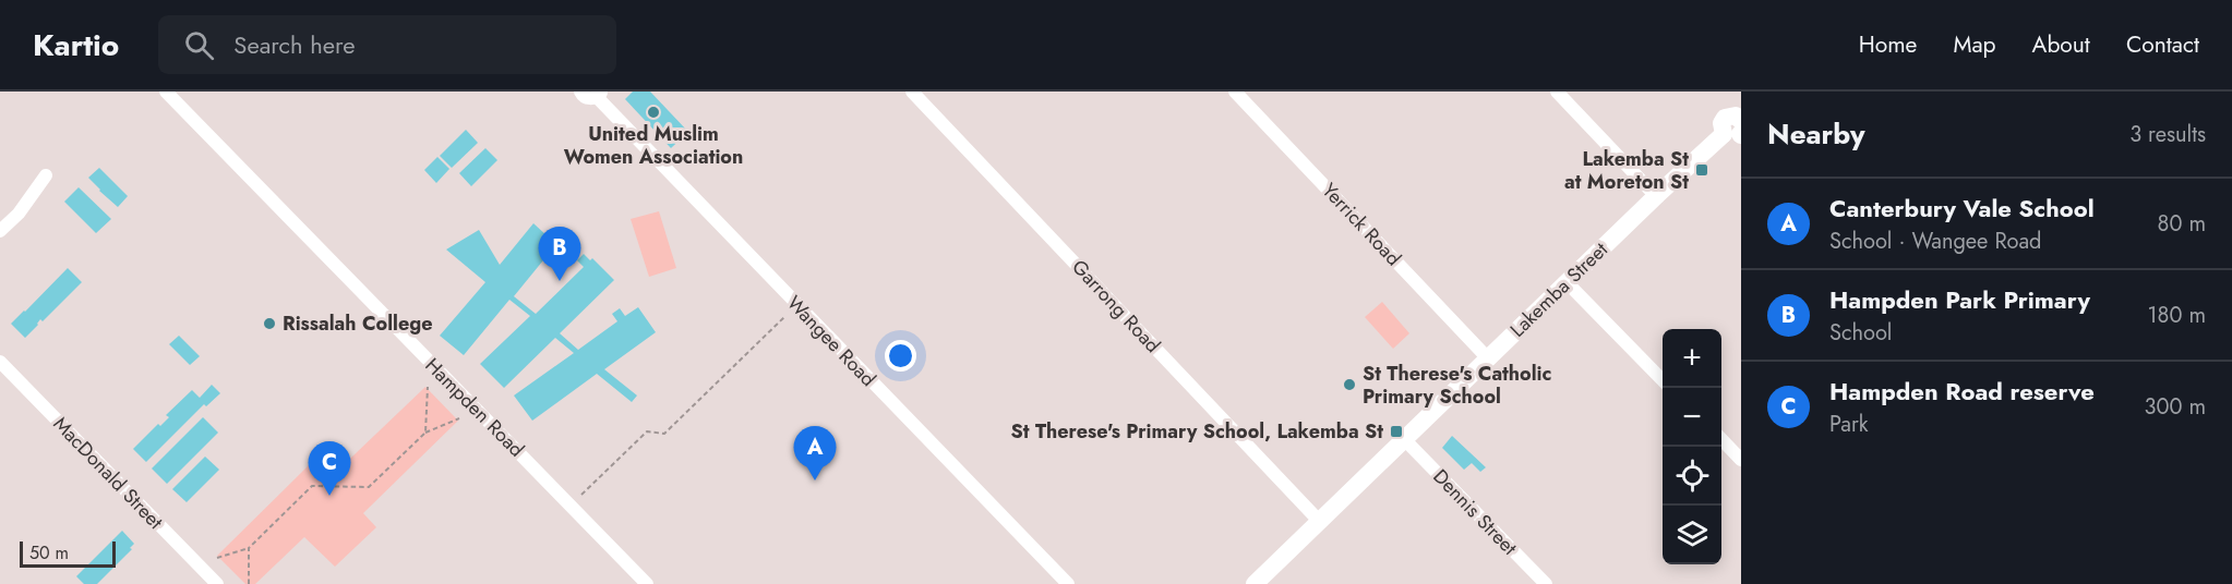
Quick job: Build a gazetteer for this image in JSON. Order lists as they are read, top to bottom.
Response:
{
  "streets": {
    "main road": ["Lakemba Street"],
    "street": [
      "Yerrick Road",
      "Garrong Road",
      "Wangee Road",
      "Hampden Road",
      "MacDonald Street",
      "Dennis Street"
    ]
  },
  "crossings": [
    ["Yerrick Road", "Lakemba Street"],
    ["Lakemba Street", "Garrong Road"],
    ["Lakemba Street", "Dennis Street"]
  ],
  "places": {
    "other": ["United Muslim Women Association", "Rissalah College", "St Therese's Catholic Primary School"],
    "transit": ["Lakemba St at Moreton St", "St Therese's Primary School, Lakemba St"]
  },
  "scale_bar": "50 m",
  "page": {
    "header": "Kartio",
    "search": "Search here",
    "nav": [
      "Home",
      "Map",
      "About",
      "Contact"
    ],
    "heading": ["Nearby", "3 results"],
    "list": [
      {
        "mark": "A",
        "name": "Canterbury Vale School",
        "note": "School · Wangee Road",
        "value": "80 m"
      },
      {
        "mark": "B",
        "name": "Hampden Park Primary",
        "note": "School",
        "value": "180 m"
      },
      {
        "mark": "C",
        "name": "Hampden Road reserve",
        "note": "Park",
        "value": "300 m"
      }
    ],
    "pins": ["B", "A", "C"],
    "map_buttons": ["+", "−"],
    "scale": "50 m"
  }
}
